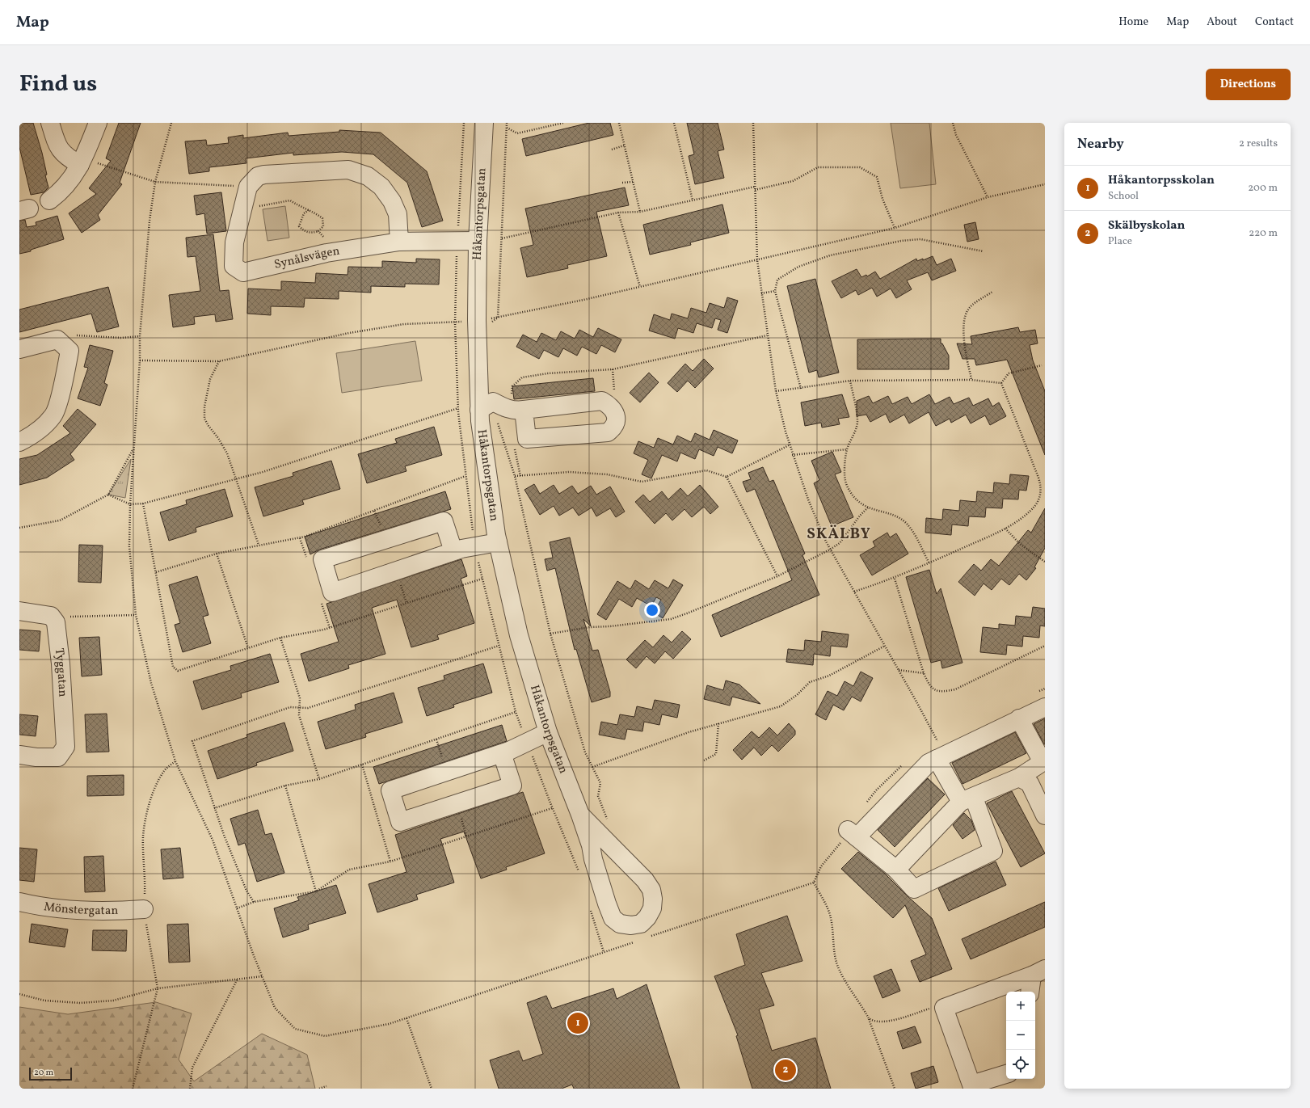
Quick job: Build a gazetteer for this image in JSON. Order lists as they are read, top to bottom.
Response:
{
  "streets": {
    "street": [
      "Håkantorpsgatan",
      "Synålsvägen",
      "Tyggatan",
      "Mönstergatan"
    ]
  },
  "crossings": [
    ["Håkantorpsgatan", "Synålsvägen"]
  ],
  "districts": ["SKÄLBY"],
  "scale_bar": "20 m",
  "page": {
    "header": "Map",
    "nav": [
      "Home",
      "Map",
      "About",
      "Contact"
    ],
    "title": "Find us",
    "buttons": "Directions",
    "heading": ["Nearby", "2 results"],
    "list": [
      {
        "mark": "1",
        "name": "Håkantorpsskolan",
        "note": "School",
        "value": "200 m"
      },
      {
        "mark": "2",
        "name": "Skälbyskolan",
        "note": "Place",
        "value": "220 m"
      }
    ],
    "map_buttons": ["+", "−"],
    "pins": ["1", "2"],
    "scale": "20 m"
  }
}
